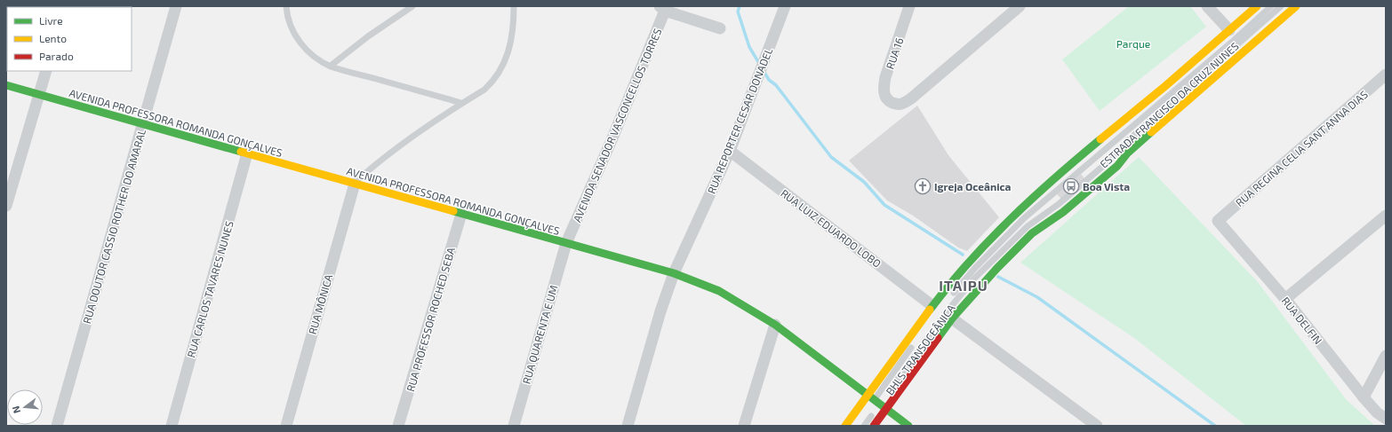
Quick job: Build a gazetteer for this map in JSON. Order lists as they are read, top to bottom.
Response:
{
  "streets": {
    "main road": ["ESTRADA FRANCISCO DA CRUZ NUNES", "AVENIDA PROFESSORA ROMANDA GONÇALVES"],
    "street": [
      "RUA 16",
      "RUA REPORTER CESAR DONADEL",
      "AVENIDA SENADOR VASCONCELLOS TORRES",
      "RUA REGINA CELIA SANT'ANNA DIAS",
      "RUA DOUTOR CASSIO ROTHER DO AMARAL",
      "RUA LUIZ EDUARDO LOBO",
      "RUA CARLOS TAVARES NUNES",
      "RUA MÔNICA",
      "RUA PROFESSOR ROCHED SEBA",
      "RUA DELFIN",
      "RUA QUARENTA E UM"
    ],
    "lane": ["BHLS TRANSOCEÂNICA"]
  },
  "crossings": [
    ["ESTRADA FRANCISCO DA CRUZ NUNES", "AVENIDA PROFESSORA ROMANDA GONÇALVES"],
    ["ESTRADA FRANCISCO DA CRUZ NUNES", "RUA LUIZ EDUARDO LOBO"],
    ["ESTRADA FRANCISCO DA CRUZ NUNES", "BHLS TRANSOCEÂNICA"],
    ["RUA REPORTER CESAR DONADEL", "AVENIDA PROFESSORA ROMANDA GONÇALVES"],
    ["RUA REPORTER CESAR DONADEL", "RUA LUIZ EDUARDO LOBO"],
    ["AVENIDA PROFESSORA ROMANDA GONÇALVES", "AVENIDA SENADOR VASCONCELLOS TORRES"],
    ["AVENIDA PROFESSORA ROMANDA GONÇALVES", "RUA DOUTOR CASSIO ROTHER DO AMARAL"],
    ["AVENIDA PROFESSORA ROMANDA GONÇALVES", "RUA CARLOS TAVARES NUNES"],
    ["AVENIDA PROFESSORA ROMANDA GONÇALVES", "RUA MÔNICA"],
    ["AVENIDA PROFESSORA ROMANDA GONÇALVES", "RUA PROFESSOR ROCHED SEBA"],
    ["AVENIDA PROFESSORA ROMANDA GONÇALVES", "RUA QUARENTA E UM"],
    ["AVENIDA PROFESSORA ROMANDA GONÇALVES", "BHLS TRANSOCEÂNICA"],
    ["AVENIDA SENADOR VASCONCELLOS TORRES", "RUA QUARENTA E UM"],
    ["RUA REGINA CELIA SANT'ANNA DIAS", "RUA DELFIN"]
  ],
  "districts": ["ITAIPU"],
  "parks": ["Parque"],
  "places": {
    "church": ["Igreja Oceânica"],
    "bus stop": ["Boa Vista"]
  },
  "legend": ["Livre", "Lento", "Parado"],
  "north": "left"
}
